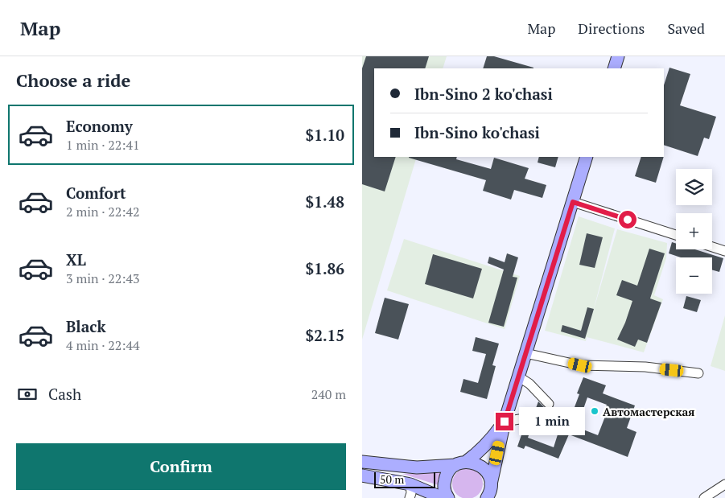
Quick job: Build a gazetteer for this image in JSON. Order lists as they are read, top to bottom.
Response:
{
  "places": ["Автомастерская"],
  "scale_bar": "50 m",
  "page": {
    "header": "Map",
    "nav": ["Map", "Directions", "Saved"],
    "heading": "Choose a ride",
    "banner": ["Ibn-Sino 2 ko'chasi", "Ibn-Sino ko'chasi"],
    "list": [
      {
        "name": "Economy",
        "note": "1 min · 22:41",
        "value": "$1.10"
      },
      {
        "name": "Comfort",
        "note": "2 min · 22:42",
        "value": "$1.48"
      },
      {
        "name": "XL",
        "note": "3 min · 22:43",
        "value": "$1.86"
      },
      {
        "name": "Black",
        "note": "4 min · 22:44",
        "value": "$2.15"
      }
    ],
    "map_buttons": ["+", "−"],
    "pay": ["Cash", "240 m"],
    "bubble": "1 min",
    "buttons": "Confirm",
    "scale": "50 m"
  }
}
